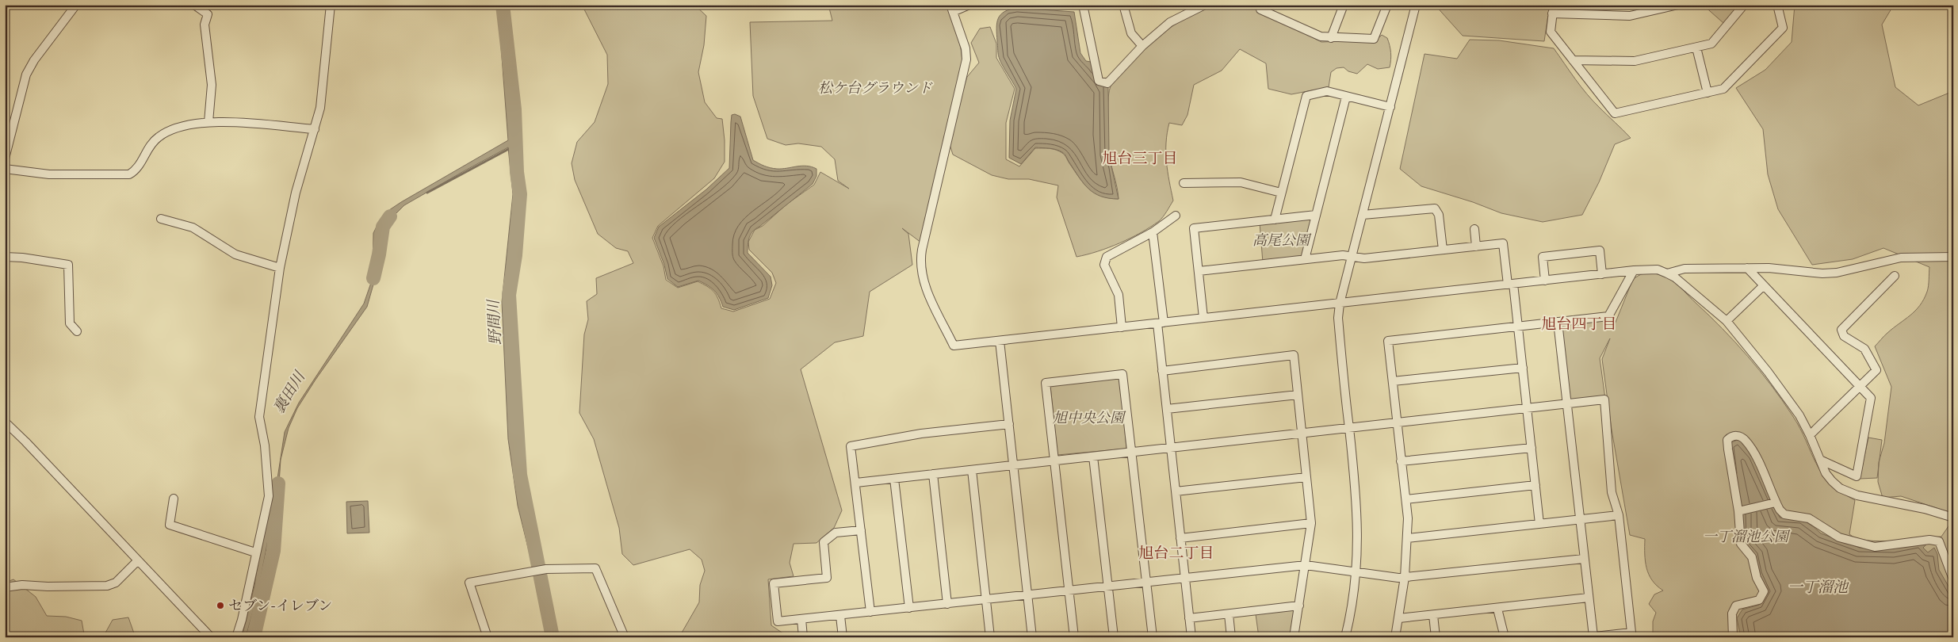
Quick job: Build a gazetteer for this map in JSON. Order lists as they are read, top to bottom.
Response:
{
  "districts": ["旭台三丁目", "旭台四丁目", "旭台二丁目"],
  "water": ["野間川", "裏田川", "一丁溜池"],
  "parks": [
    "松ケ台グラウンド",
    "高尾公園",
    "旭中央公園",
    "一丁溜池公園"
  ],
  "places": ["セブン-イレブン"]
}
